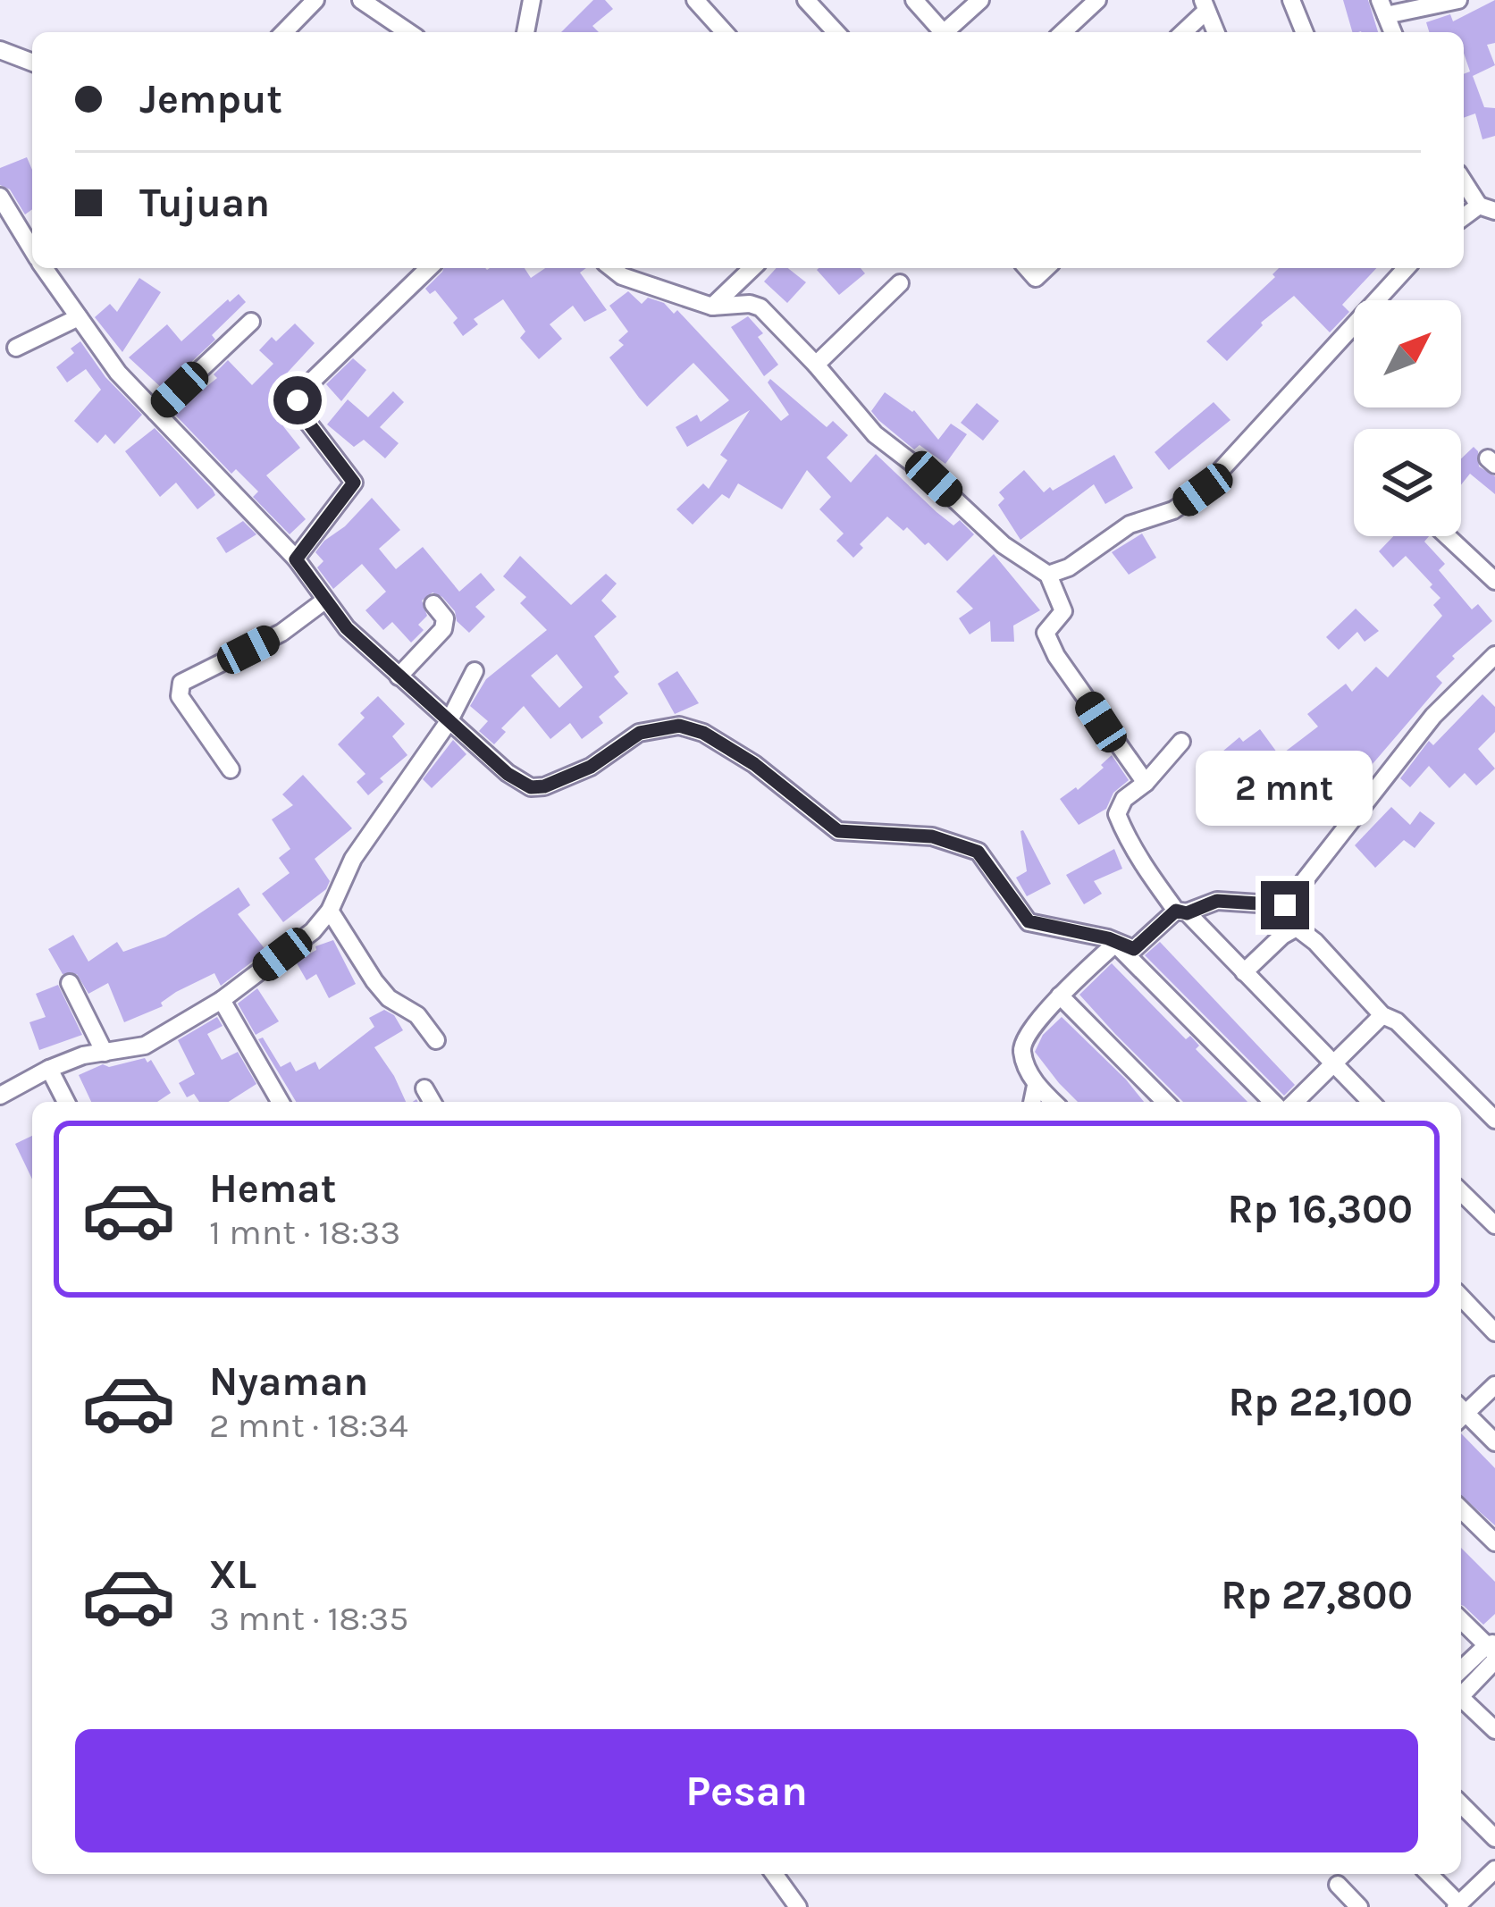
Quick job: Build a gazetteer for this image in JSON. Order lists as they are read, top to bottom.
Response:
{
  "north": "top right",
  "page": {
    "banner": ["Jemput", "Tujuan"],
    "bubble": "2 mnt",
    "list": [
      {
        "name": "Hemat",
        "note": "1 mnt · 18:33",
        "value": "Rp 16,300"
      },
      {
        "name": "Nyaman",
        "note": "2 mnt · 18:34",
        "value": "Rp 22,100"
      },
      {
        "name": "XL",
        "note": "3 mnt · 18:35",
        "value": "Rp 27,800"
      }
    ],
    "buttons": "Pesan"
  }
}
